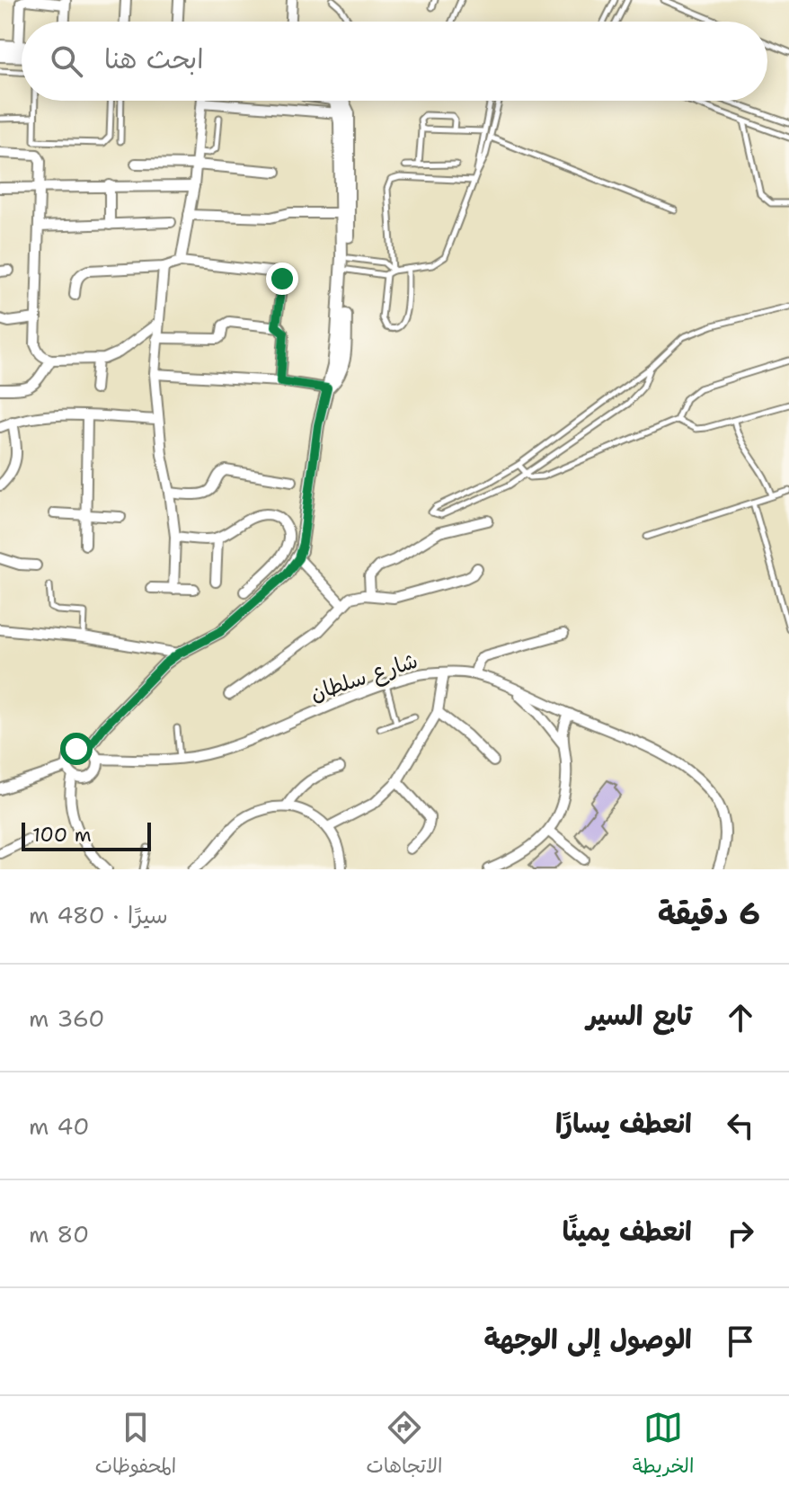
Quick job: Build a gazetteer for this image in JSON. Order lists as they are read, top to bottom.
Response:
{
  "streets": {
    "street": ["شارع سلطان"]
  },
  "scale_bar": "100 m",
  "page": {
    "search": "ابحث هنا",
    "scale": "100 m",
    "heading": ["6 دقيقة", "سيرًا · 480 m"],
    "list": [
      ["تابع السير", "360 m"],
      ["انعطف يسارًا", "40 m"],
      ["انعطف يمينًا", "80 m"],
      "الوصول إلى الوجهة"
    ],
    "nav": ["الخريطة", "الاتجاهات", "المحفوظات"]
  }
}
